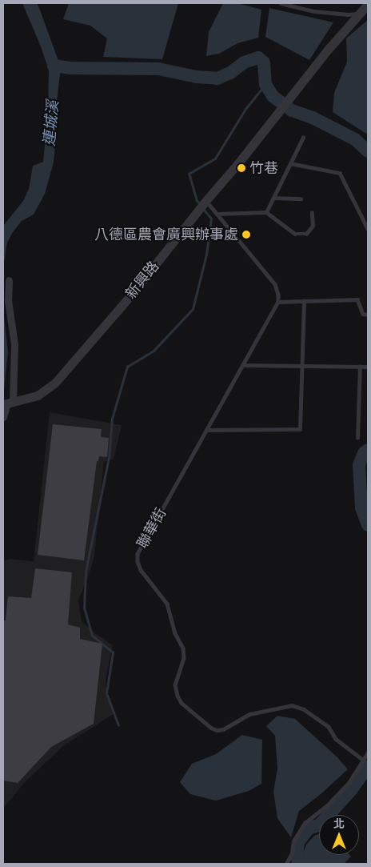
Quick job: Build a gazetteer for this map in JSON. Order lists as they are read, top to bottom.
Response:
{
  "streets": {
    "street": ["新興路"],
    "lane": ["聯華街"]
  },
  "water": ["連城溪"],
  "places": ["竹巷", "八德區農會廣興辦事處"],
  "north": "top"
}
